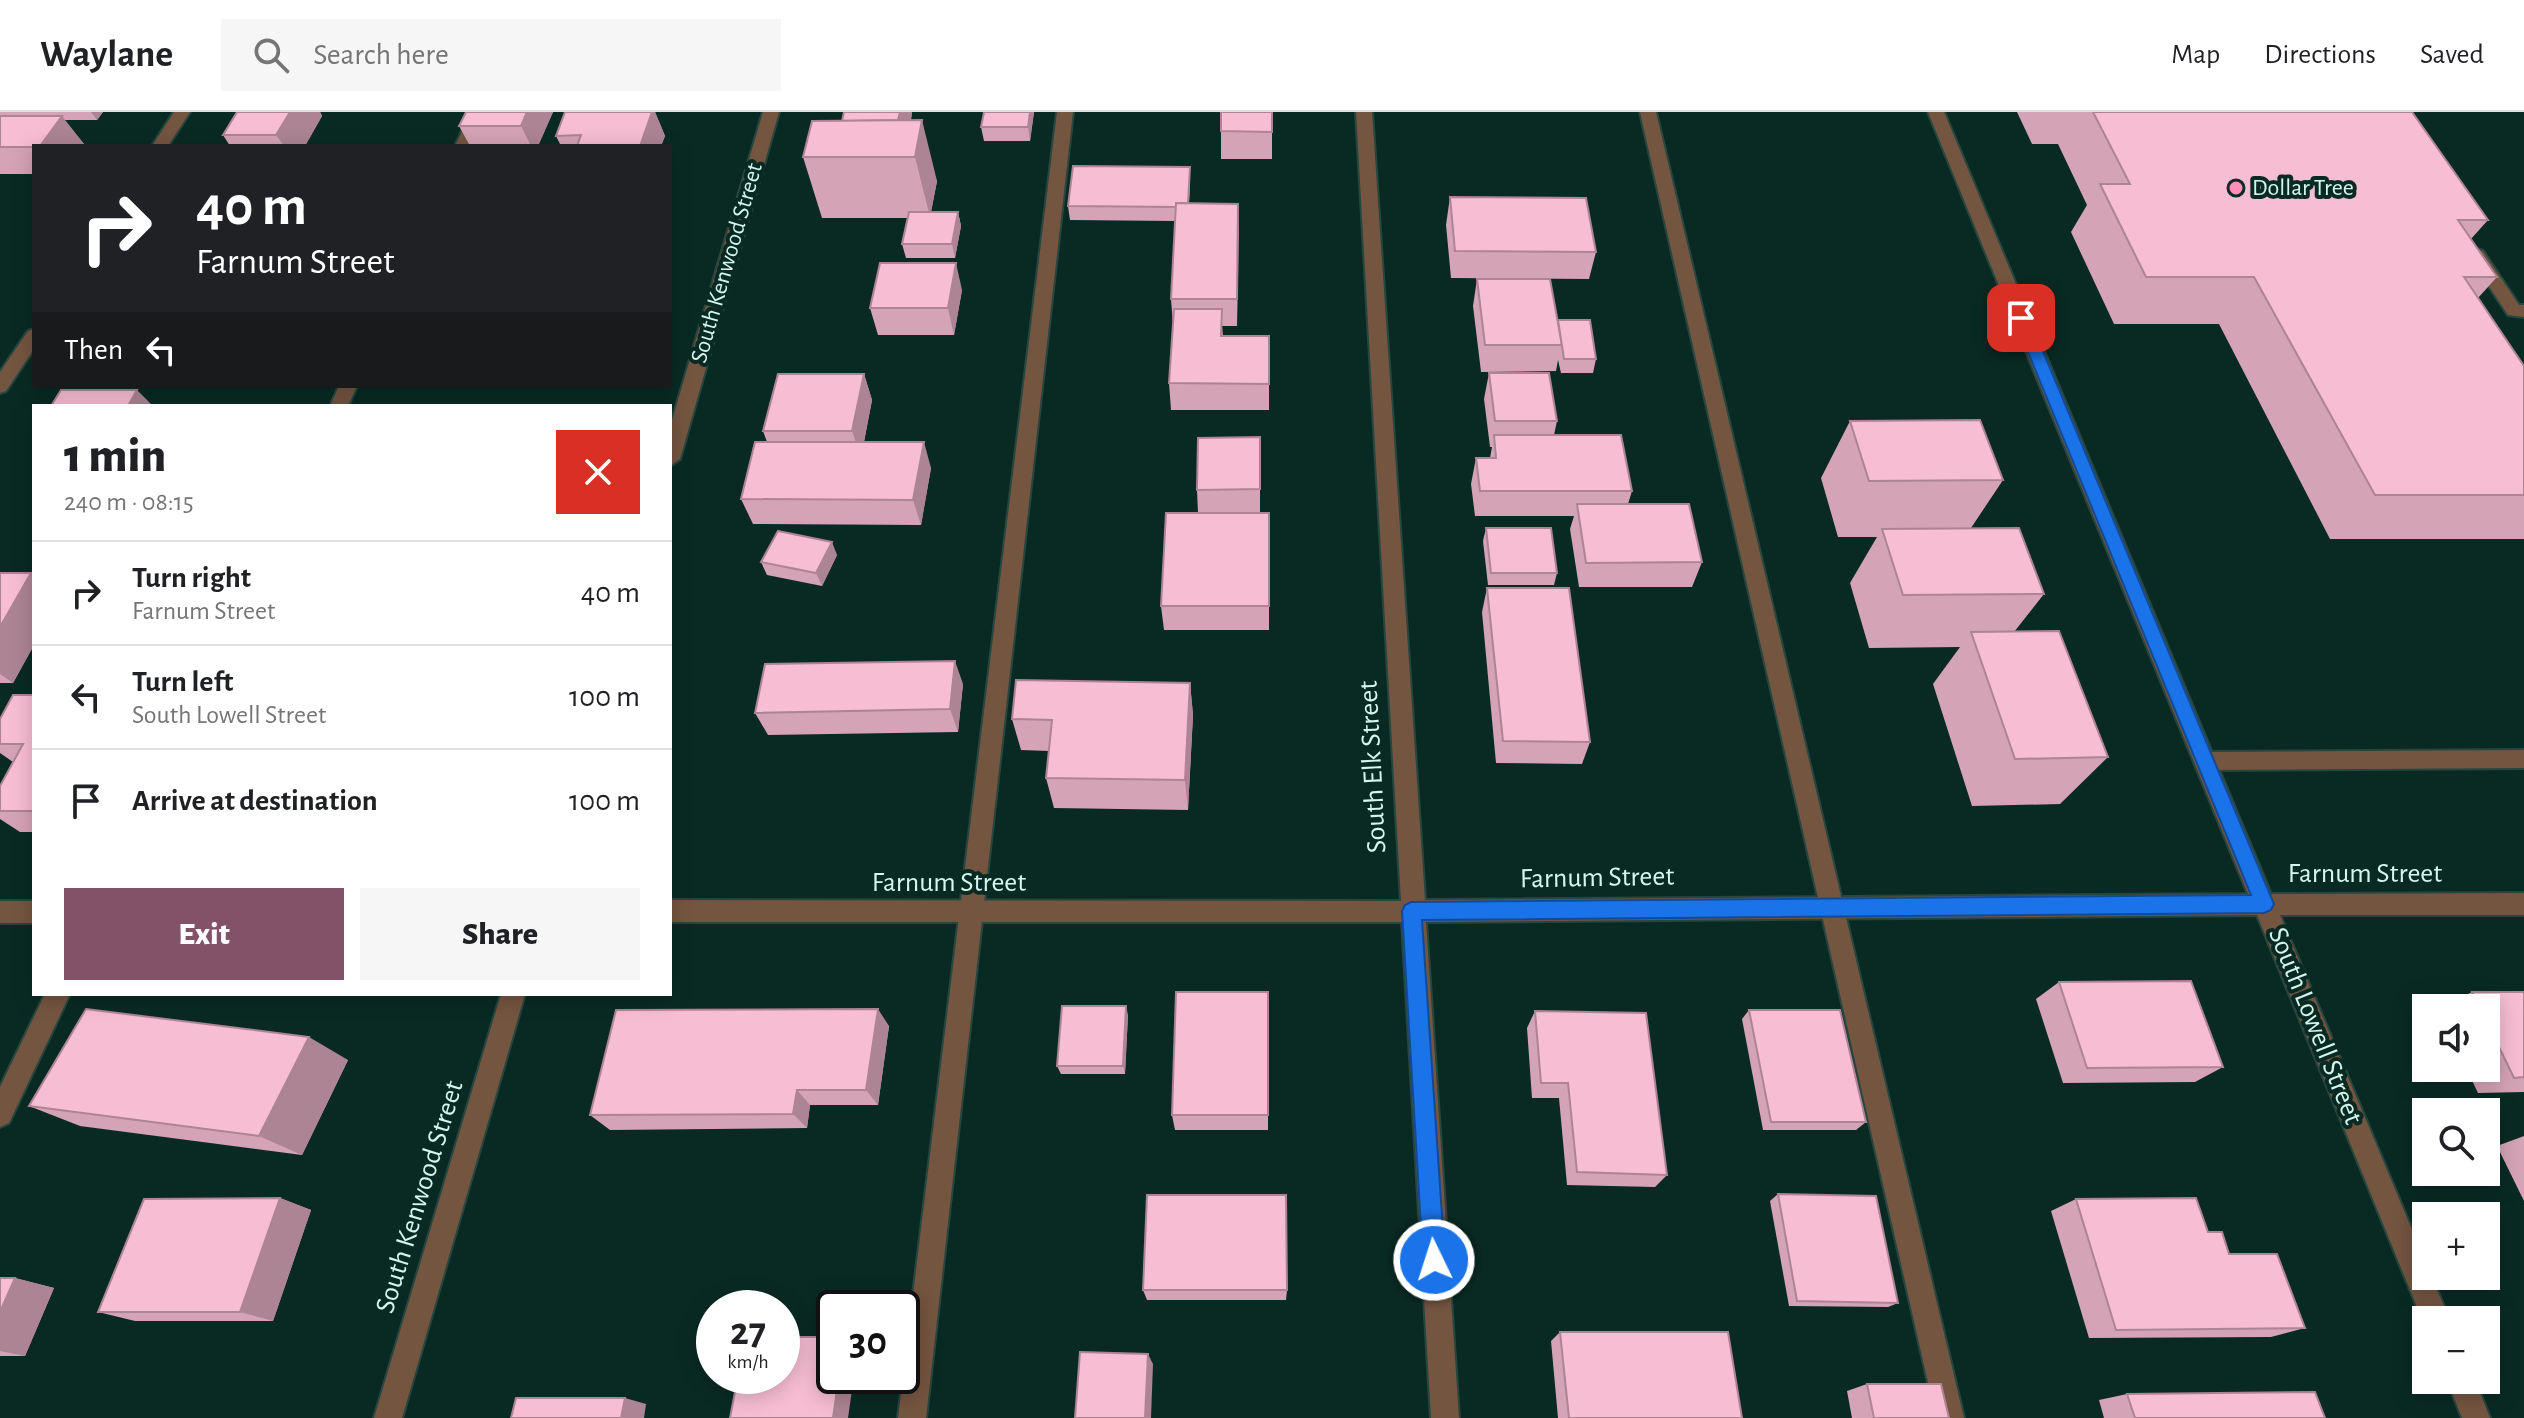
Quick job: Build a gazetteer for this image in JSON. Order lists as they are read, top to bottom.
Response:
{
  "streets": {
    "street": [
      "South Kenwood Street",
      "South Elk Street",
      "Farnum Street",
      "South Lowell Street"
    ]
  },
  "crossings": [
    ["South Elk Street", "Farnum Street"],
    ["Farnum Street", "South Lowell Street"]
  ],
  "places": ["Dollar Tree"],
  "page": {
    "header": "Waylane",
    "search": "Search here",
    "nav": ["Map", "Directions", "Saved"],
    "turn": ["40 m", "Farnum Street"],
    "then": "Then",
    "heading": ["1 min", "240 m · 08:15"],
    "list": [
      {
        "name": "Turn right",
        "note": "Farnum Street",
        "value": "40 m"
      },
      {
        "name": "Turn left",
        "note": "South Lowell Street",
        "value": "100 m"
      },
      {
        "name": "Arrive at destination",
        "value": "100 m"
      }
    ],
    "buttons": ["Exit", "Share"],
    "map_buttons": ["+", "−"],
    "speed": "27 km/h",
    "limit": "30"
  }
}
